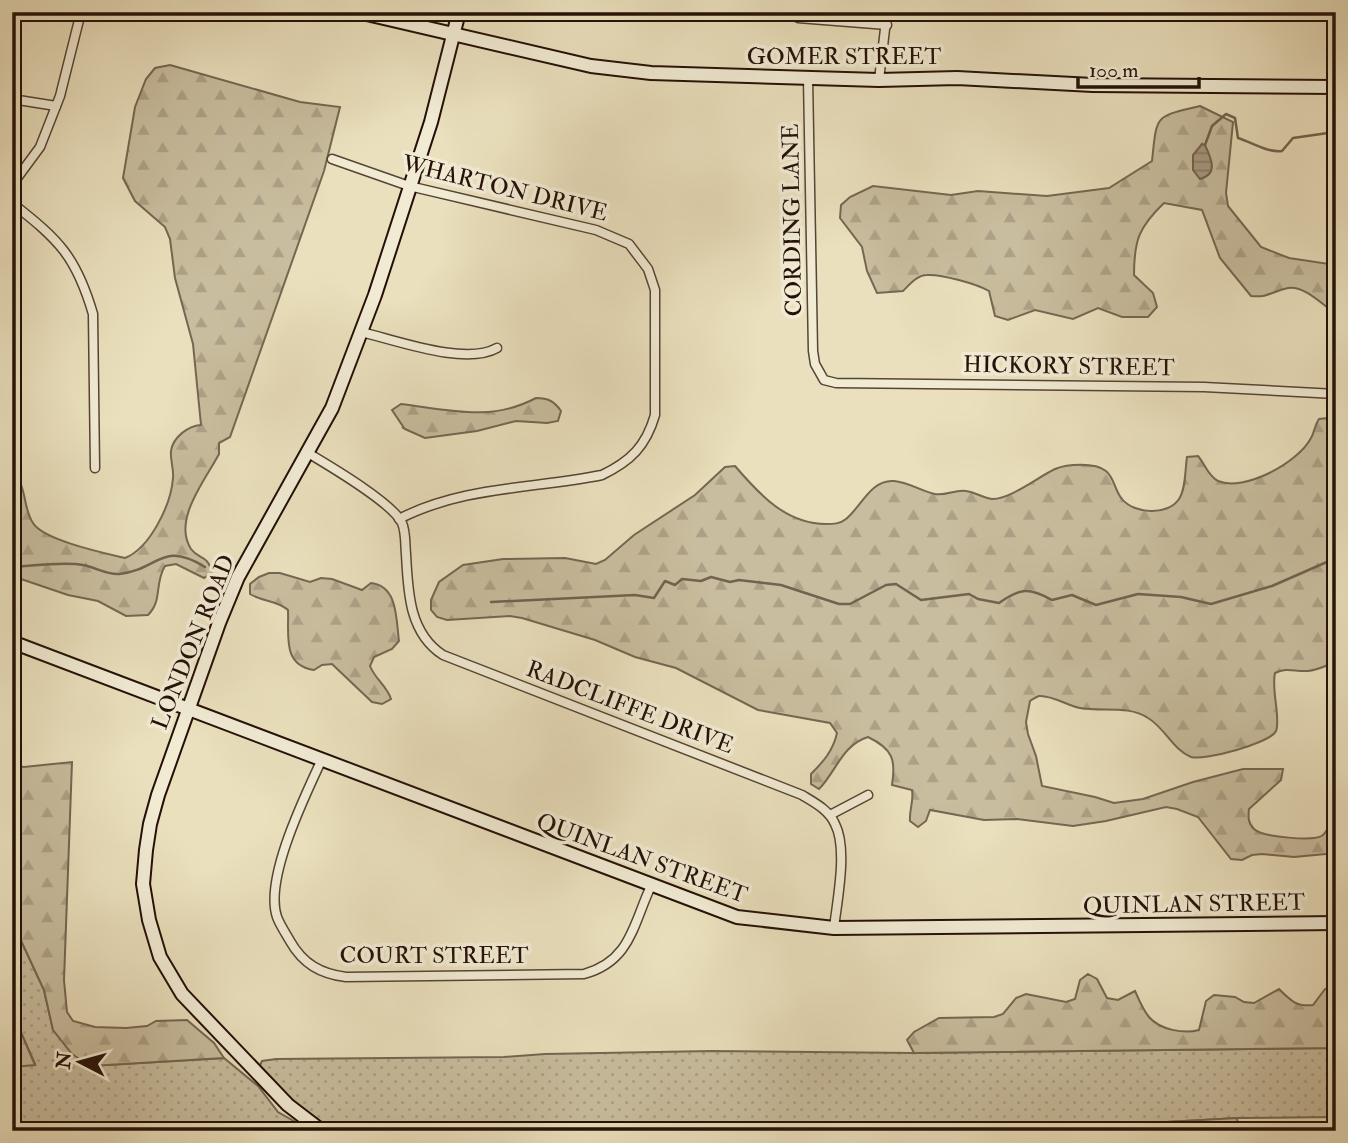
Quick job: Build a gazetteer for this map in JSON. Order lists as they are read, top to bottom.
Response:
{
  "streets": {
    "street": [
      "GOMER STREET",
      "WHARTON DRIVE",
      "CORDING LANE",
      "HICKORY STREET",
      "LONDON ROAD",
      "RADCLIFFE DRIVE",
      "QUINLAN STREET",
      "COURT STREET"
    ]
  },
  "crossings": [
    ["GOMER STREET", "CORDING LANE"],
    ["GOMER STREET", "LONDON ROAD"],
    ["WHARTON DRIVE", "LONDON ROAD"],
    ["WHARTON DRIVE", "RADCLIFFE DRIVE"],
    ["CORDING LANE", "HICKORY STREET"],
    ["LONDON ROAD", "QUINLAN STREET"],
    ["QUINLAN STREET", "COURT STREET"]
  ],
  "scale_bar": "100 m",
  "north": "left"
}
